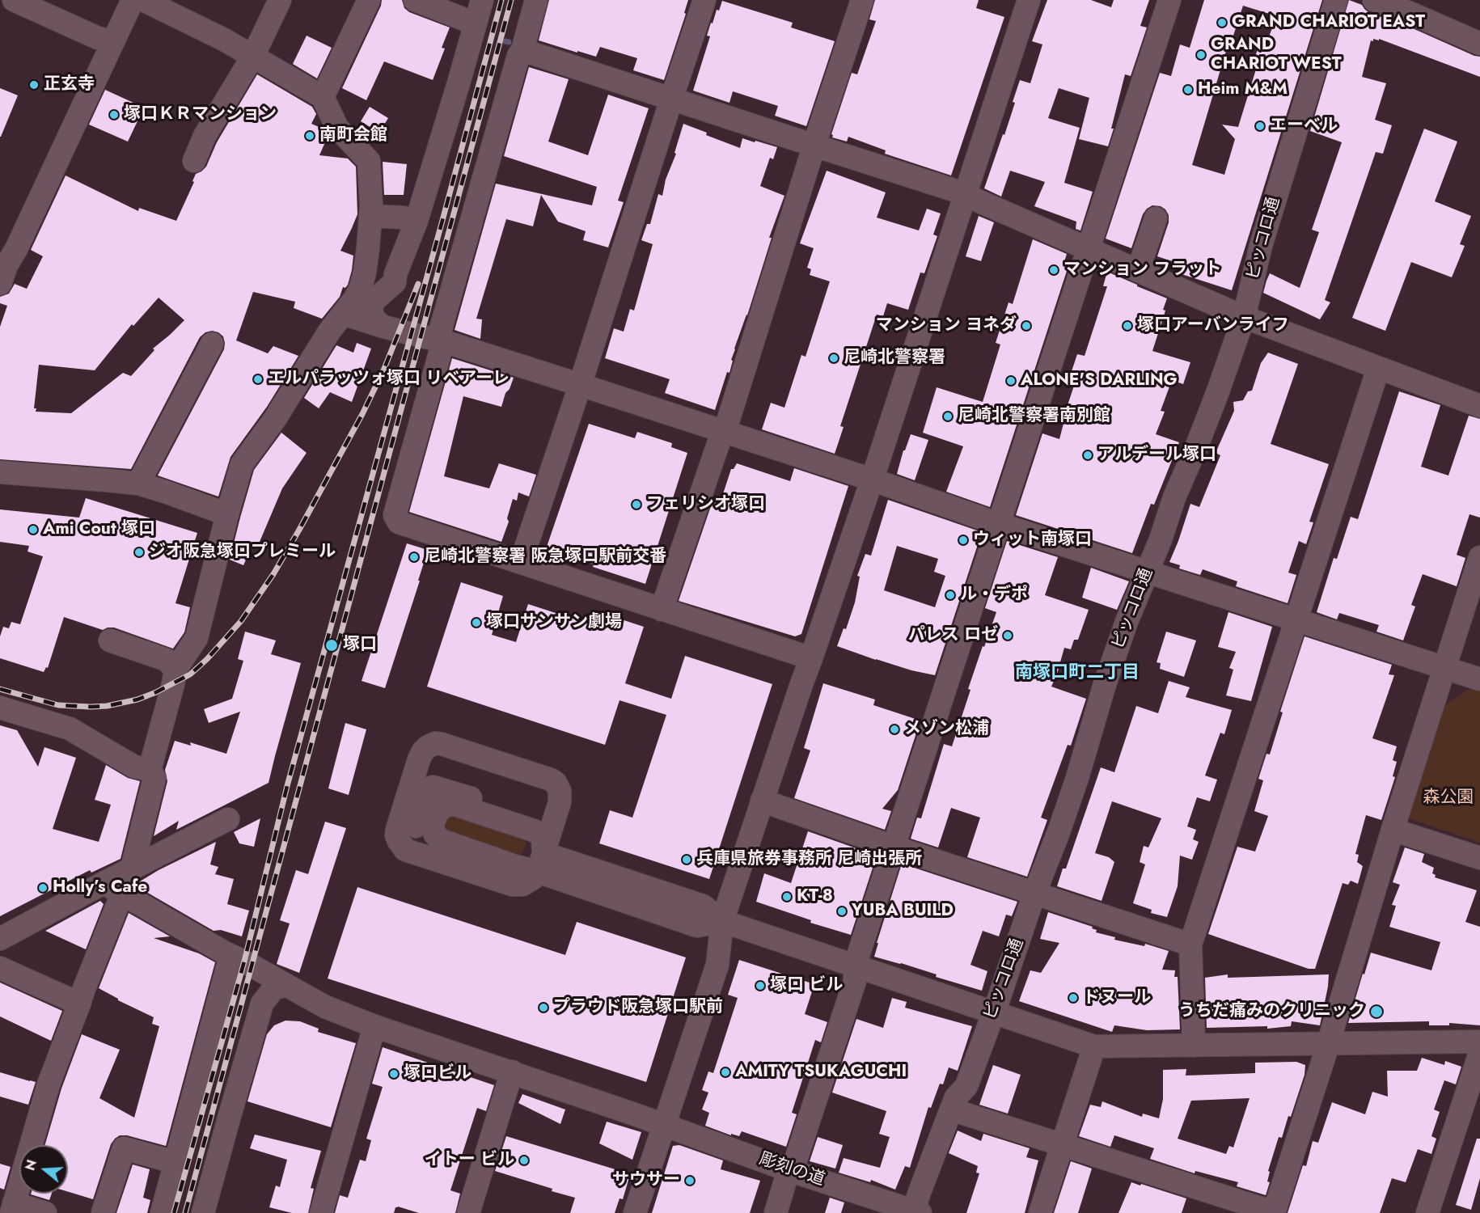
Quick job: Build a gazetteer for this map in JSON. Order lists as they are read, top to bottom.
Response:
{
  "streets": {
    "street": ["ピッコロ通", "彫刻の道"]
  },
  "crossings": [
    ["ピッコロ通", "彫刻の道"]
  ],
  "districts": ["南塚口町二丁目"],
  "parks": ["森公園"],
  "places": [
    "GRAND CHARIOT EAST",
    "GRAND CHARIOT WEST",
    "正玄寺",
    "Heim M&M",
    "塚口ＫＲマンション",
    "エーベル",
    "南町会館",
    "マンション フラット",
    "マンション ヨネダ",
    "塚口アーバンライフ",
    "尼崎北警察署",
    "エルパラッツォ塚口 リベアーレ",
    "ALONE'S DARLING",
    "尼崎北警察署南別館",
    "アルデール塚口",
    "フェリシオ塚口",
    "Ami Cout 塚口",
    "ウィット南塚口",
    "ジオ阪急塚口プレミール",
    "尼崎北警察署 阪急塚口駅前交番",
    "ル・デポ",
    "塚口サンサン劇場",
    "パレス ロゼ",
    "塚口",
    "メゾン松浦",
    "兵庫県旅券事務所 尼崎出張所",
    "Holly’s Cafe",
    "KT-8",
    "YUBA BUILD",
    "塚口 ビル",
    "ドヌール",
    "プラウド阪急塚口駅前",
    "うちだ痛みのクリニック",
    "AMITY TSUKAGUCHI",
    "塚口ビル",
    "イトー ビル",
    "サウサー"
  ],
  "north": "left"
}
